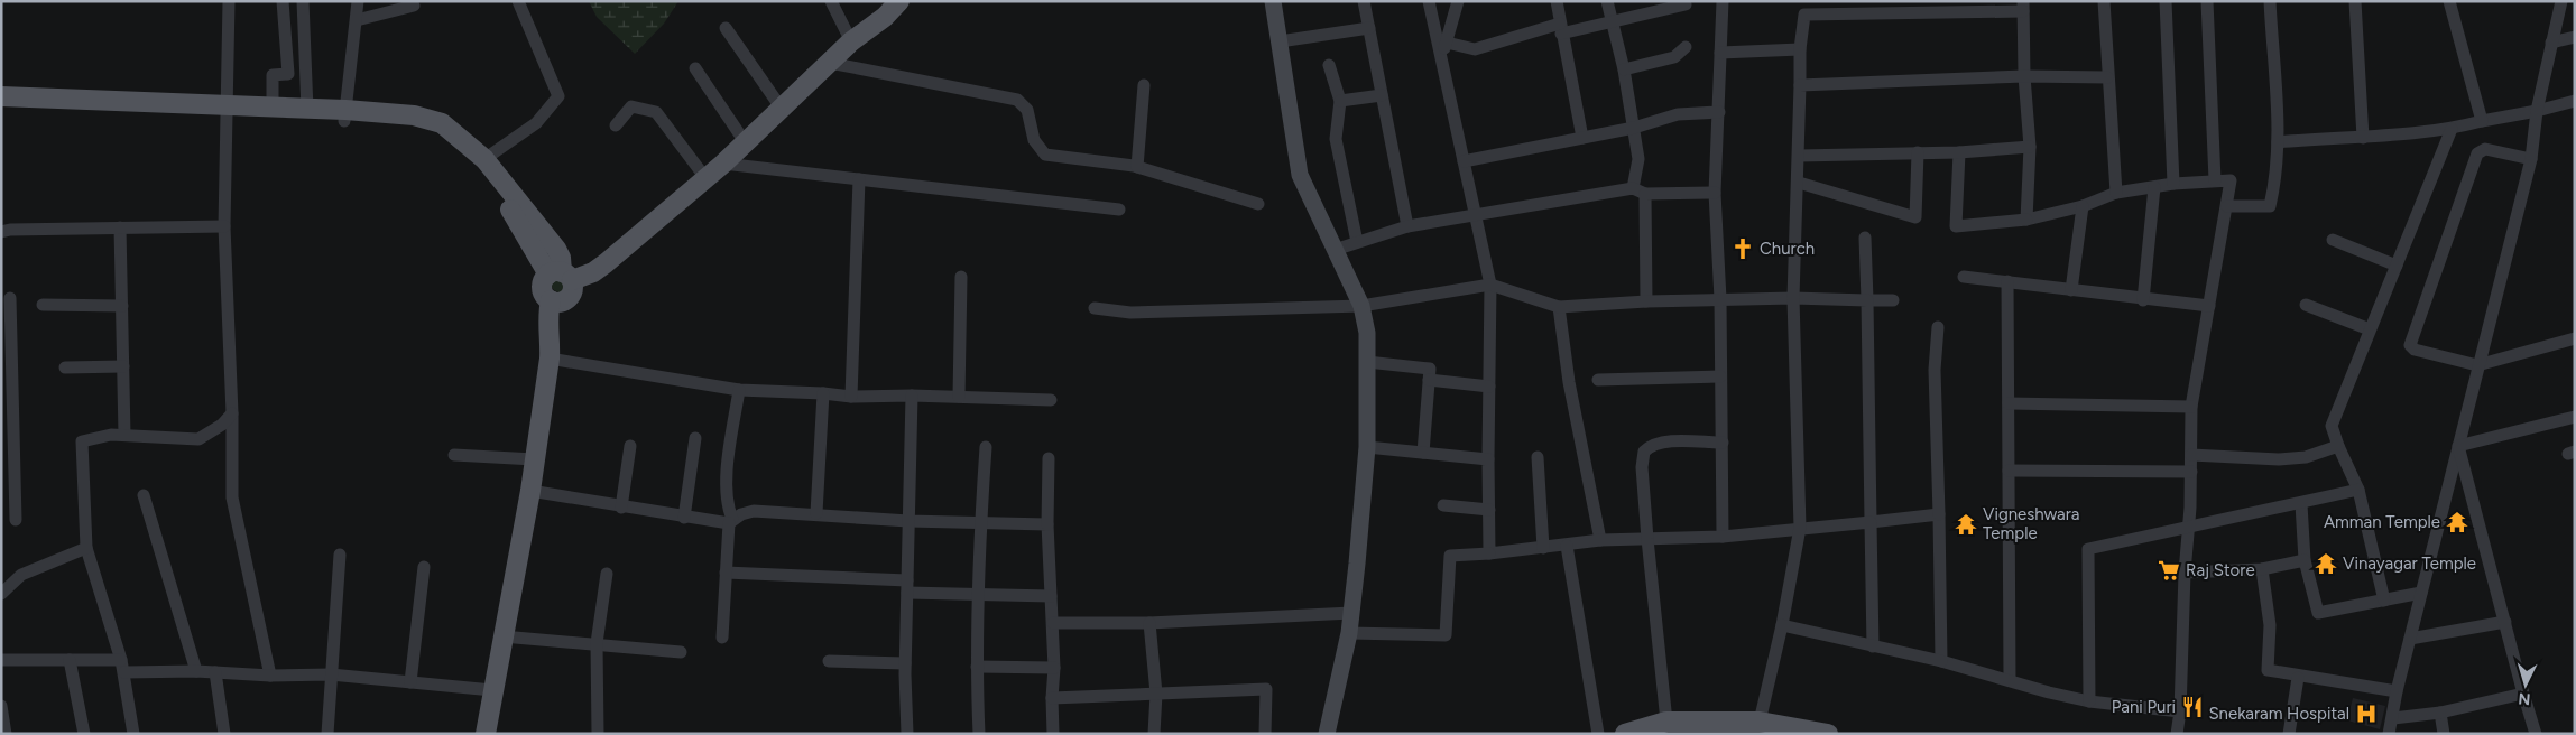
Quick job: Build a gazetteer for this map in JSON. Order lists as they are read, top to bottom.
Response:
{
  "places": {
    "church": ["Church"],
    "temple": ["Amman Temple", "Vigneshwara Temple", "Vinayagar Temple"],
    "supermarket": ["Raj Store"],
    "restaurant": ["Pani Puri"],
    "hospital": ["Snekaram Hospital"]
  },
  "north": "bottom"
}
